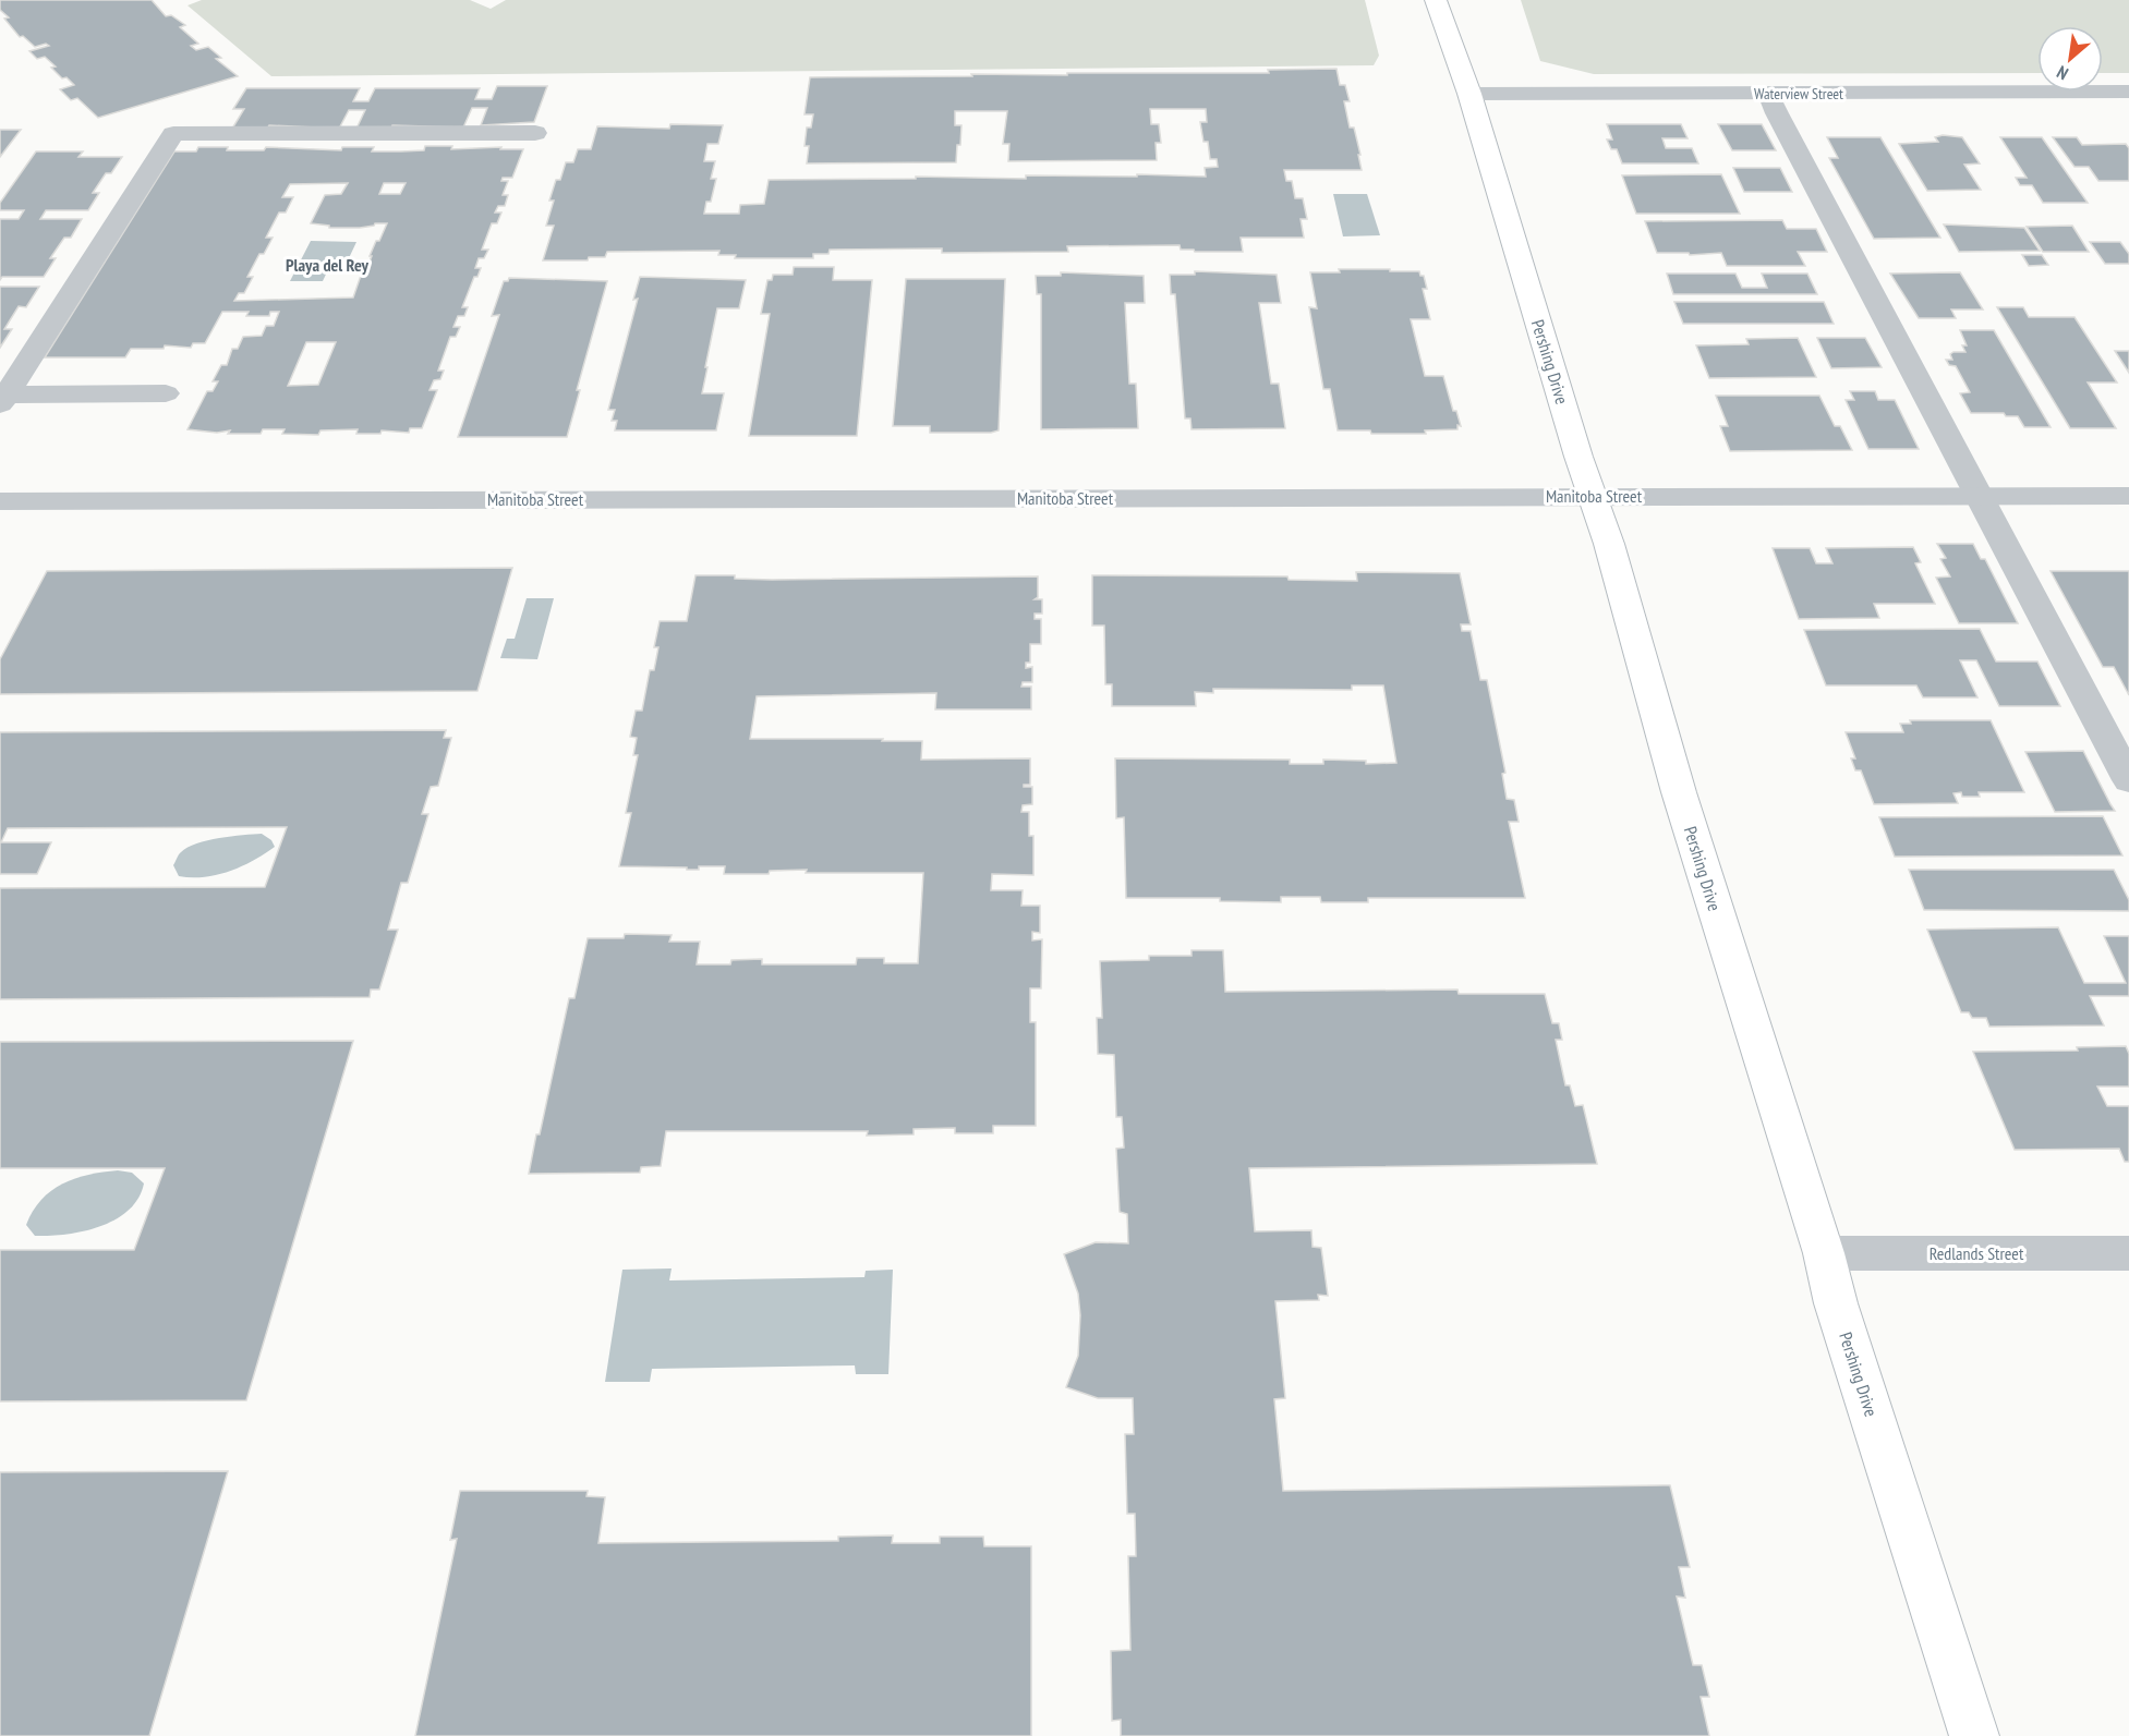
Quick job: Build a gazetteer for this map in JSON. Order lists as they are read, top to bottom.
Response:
{
  "streets": {
    "main road": ["Pershing Drive"],
    "street": ["Waterview Street", "Manitoba Street", "Redlands Street"]
  },
  "crossings": [
    ["Waterview Street", "Pershing Drive"],
    ["Pershing Drive", "Manitoba Street"],
    ["Pershing Drive", "Redlands Street"]
  ],
  "districts": ["Playa del Rey"],
  "north": "bottom left"
}
